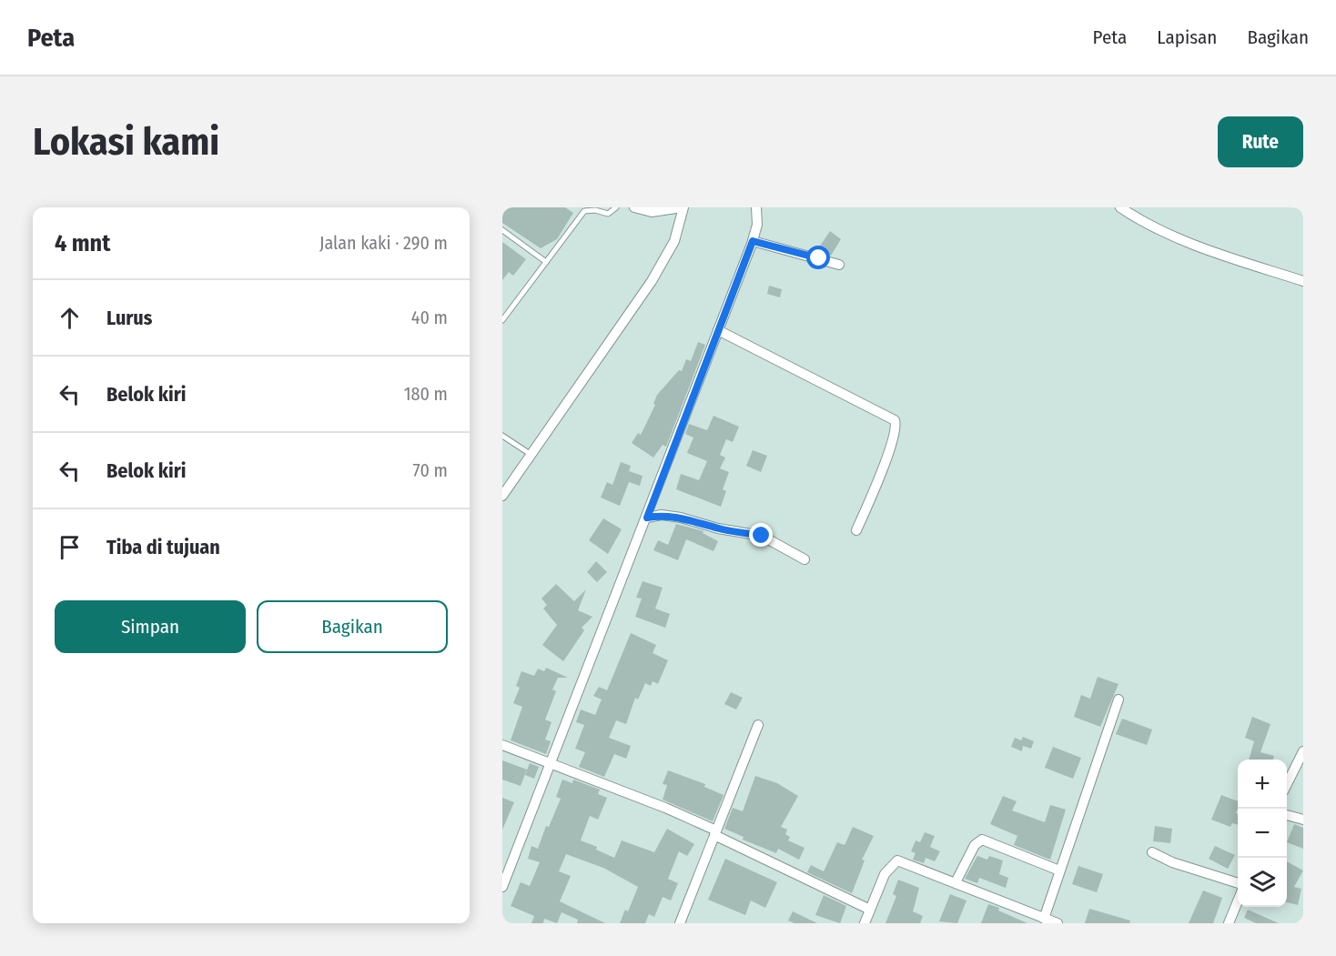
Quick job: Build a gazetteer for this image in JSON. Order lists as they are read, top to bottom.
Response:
{
  "page": {
    "header": "Peta",
    "nav": ["Peta", "Lapisan", "Bagikan"],
    "buttons": [
      "Rute",
      ["Simpan", "Bagikan"]
    ],
    "title": "Lokasi kami",
    "heading": ["4 mnt", "Jalan kaki · 290 m"],
    "list": [
      ["Lurus", "40 m"],
      ["Belok kiri", "180 m"],
      ["Belok kiri", "70 m"],
      "Tiba di tujuan"
    ],
    "map_buttons": ["+", "−"]
  }
}
